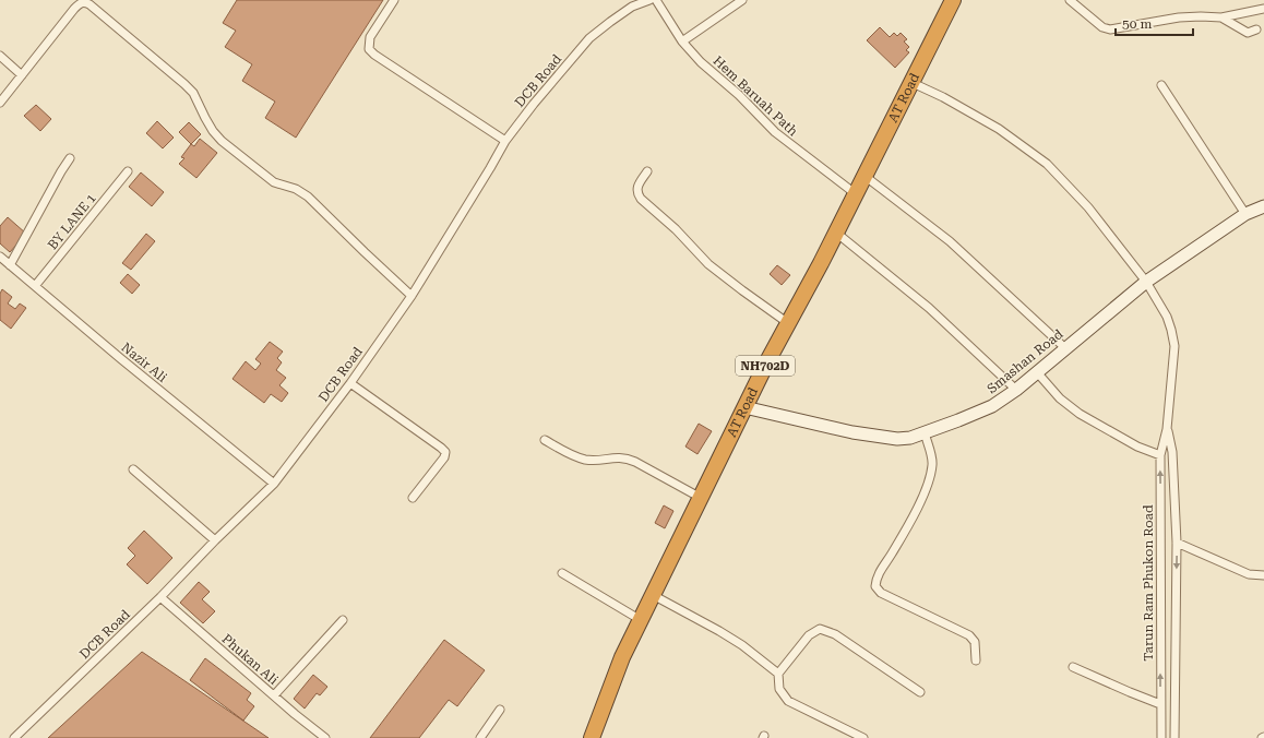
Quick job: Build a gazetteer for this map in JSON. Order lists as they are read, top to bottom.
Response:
{
  "streets": {
    "highway": ["AT Road", "NH702D"],
    "street": [
      "DCB Road",
      "Hem Baruah Path",
      "BY LANE 1",
      "Smashan Road",
      "Nazir Ali",
      "Tarun Ram Phukon Road",
      "Phukan Ali"
    ]
  },
  "crossings": [
    ["DCB Road", "Nazir Ali"],
    ["DCB Road", "Phukan Ali"],
    ["Hem Baruah Path", "AT Road"],
    ["AT Road", "Smashan Road"],
    ["AT Road", "Tarun Ram Phukon Road"],
    ["BY LANE 1", "Nazir Ali"],
    ["Smashan Road", "Tarun Ram Phukon Road"]
  ],
  "scale_bar": "50 m"
}
